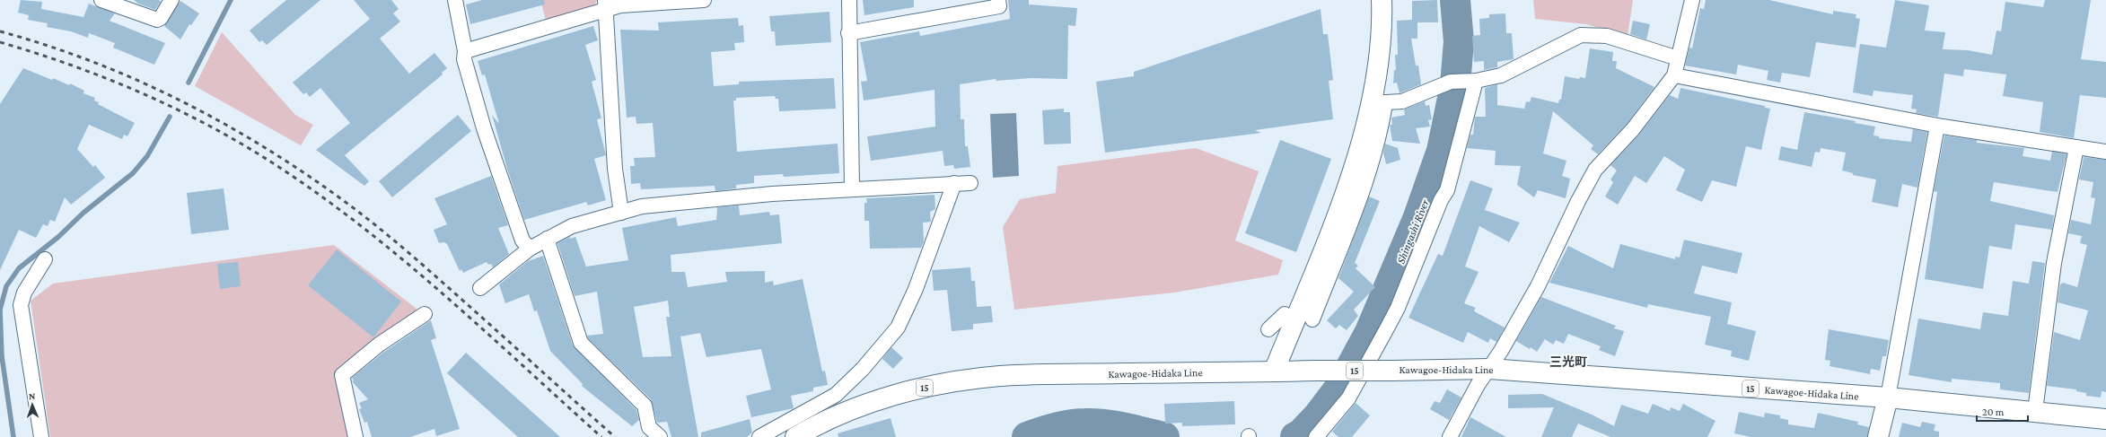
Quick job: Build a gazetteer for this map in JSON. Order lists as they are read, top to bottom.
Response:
{
  "streets": {
    "main road": ["Kawagoe-Hidaka Line", "15"]
  },
  "districts": ["三光町"],
  "water": ["Shingashi River"],
  "scale_bar": "20 m",
  "north": "top"
}
